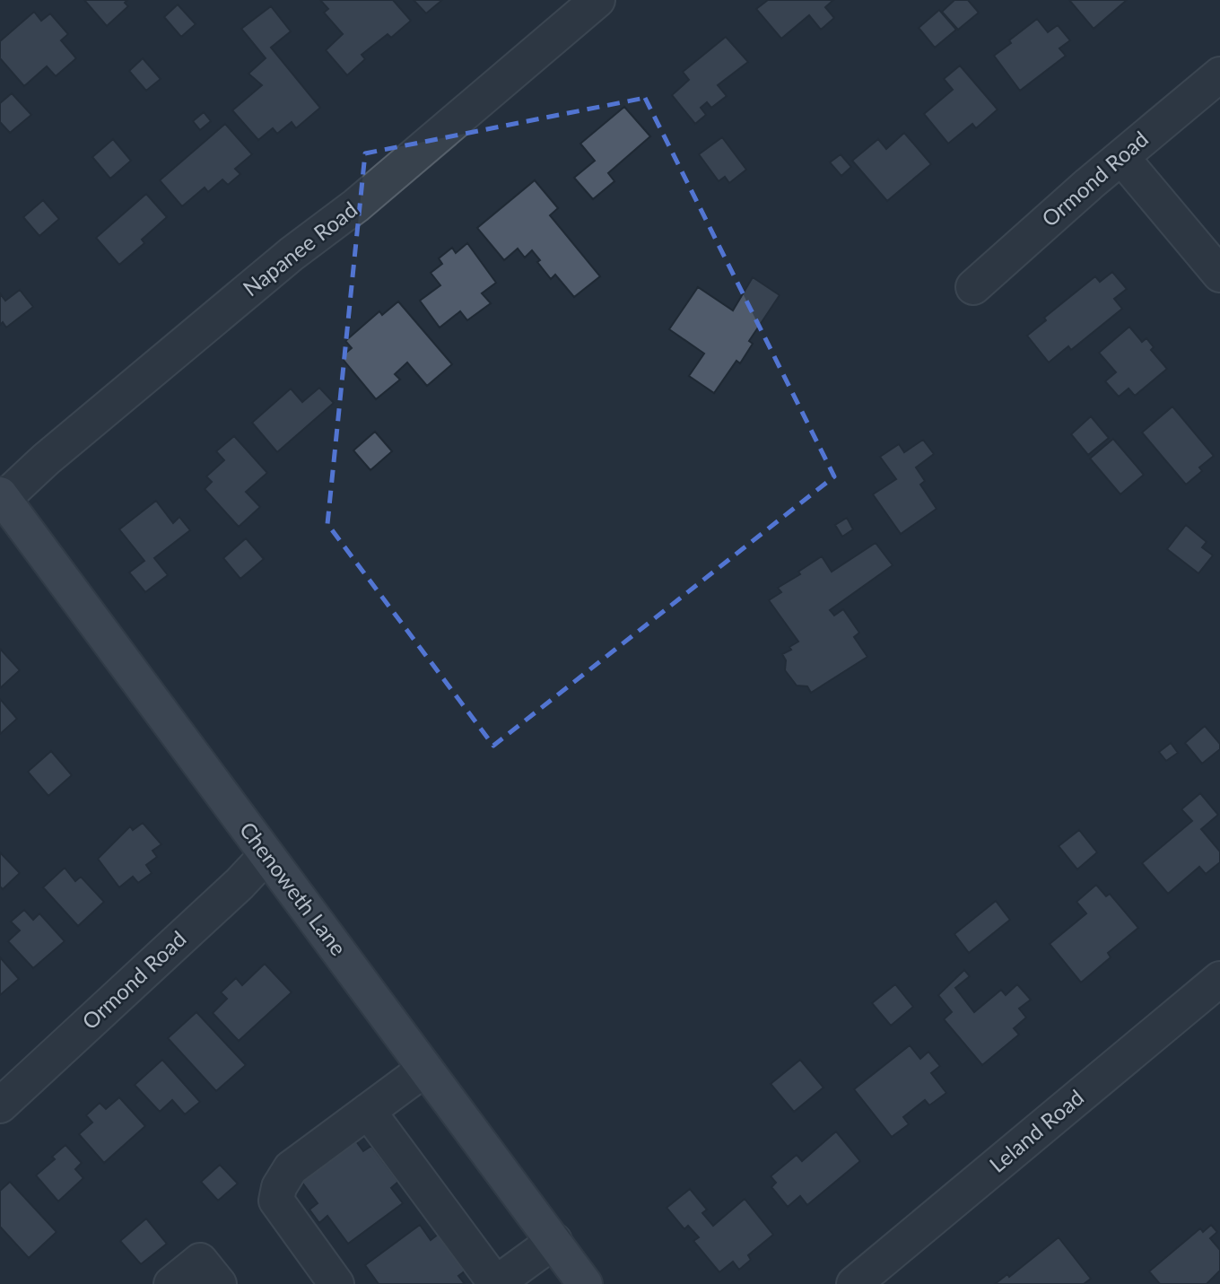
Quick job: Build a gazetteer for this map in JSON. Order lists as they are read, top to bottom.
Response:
{
  "streets": {
    "main road": ["Chenoweth Lane"],
    "street": ["Ormond Road", "Napanee Road", "Leland Road"]
  },
  "crossings": [
    ["Ormond Road", "Chenoweth Lane"],
    ["Napanee Road", "Chenoweth Lane"]
  ]
}
